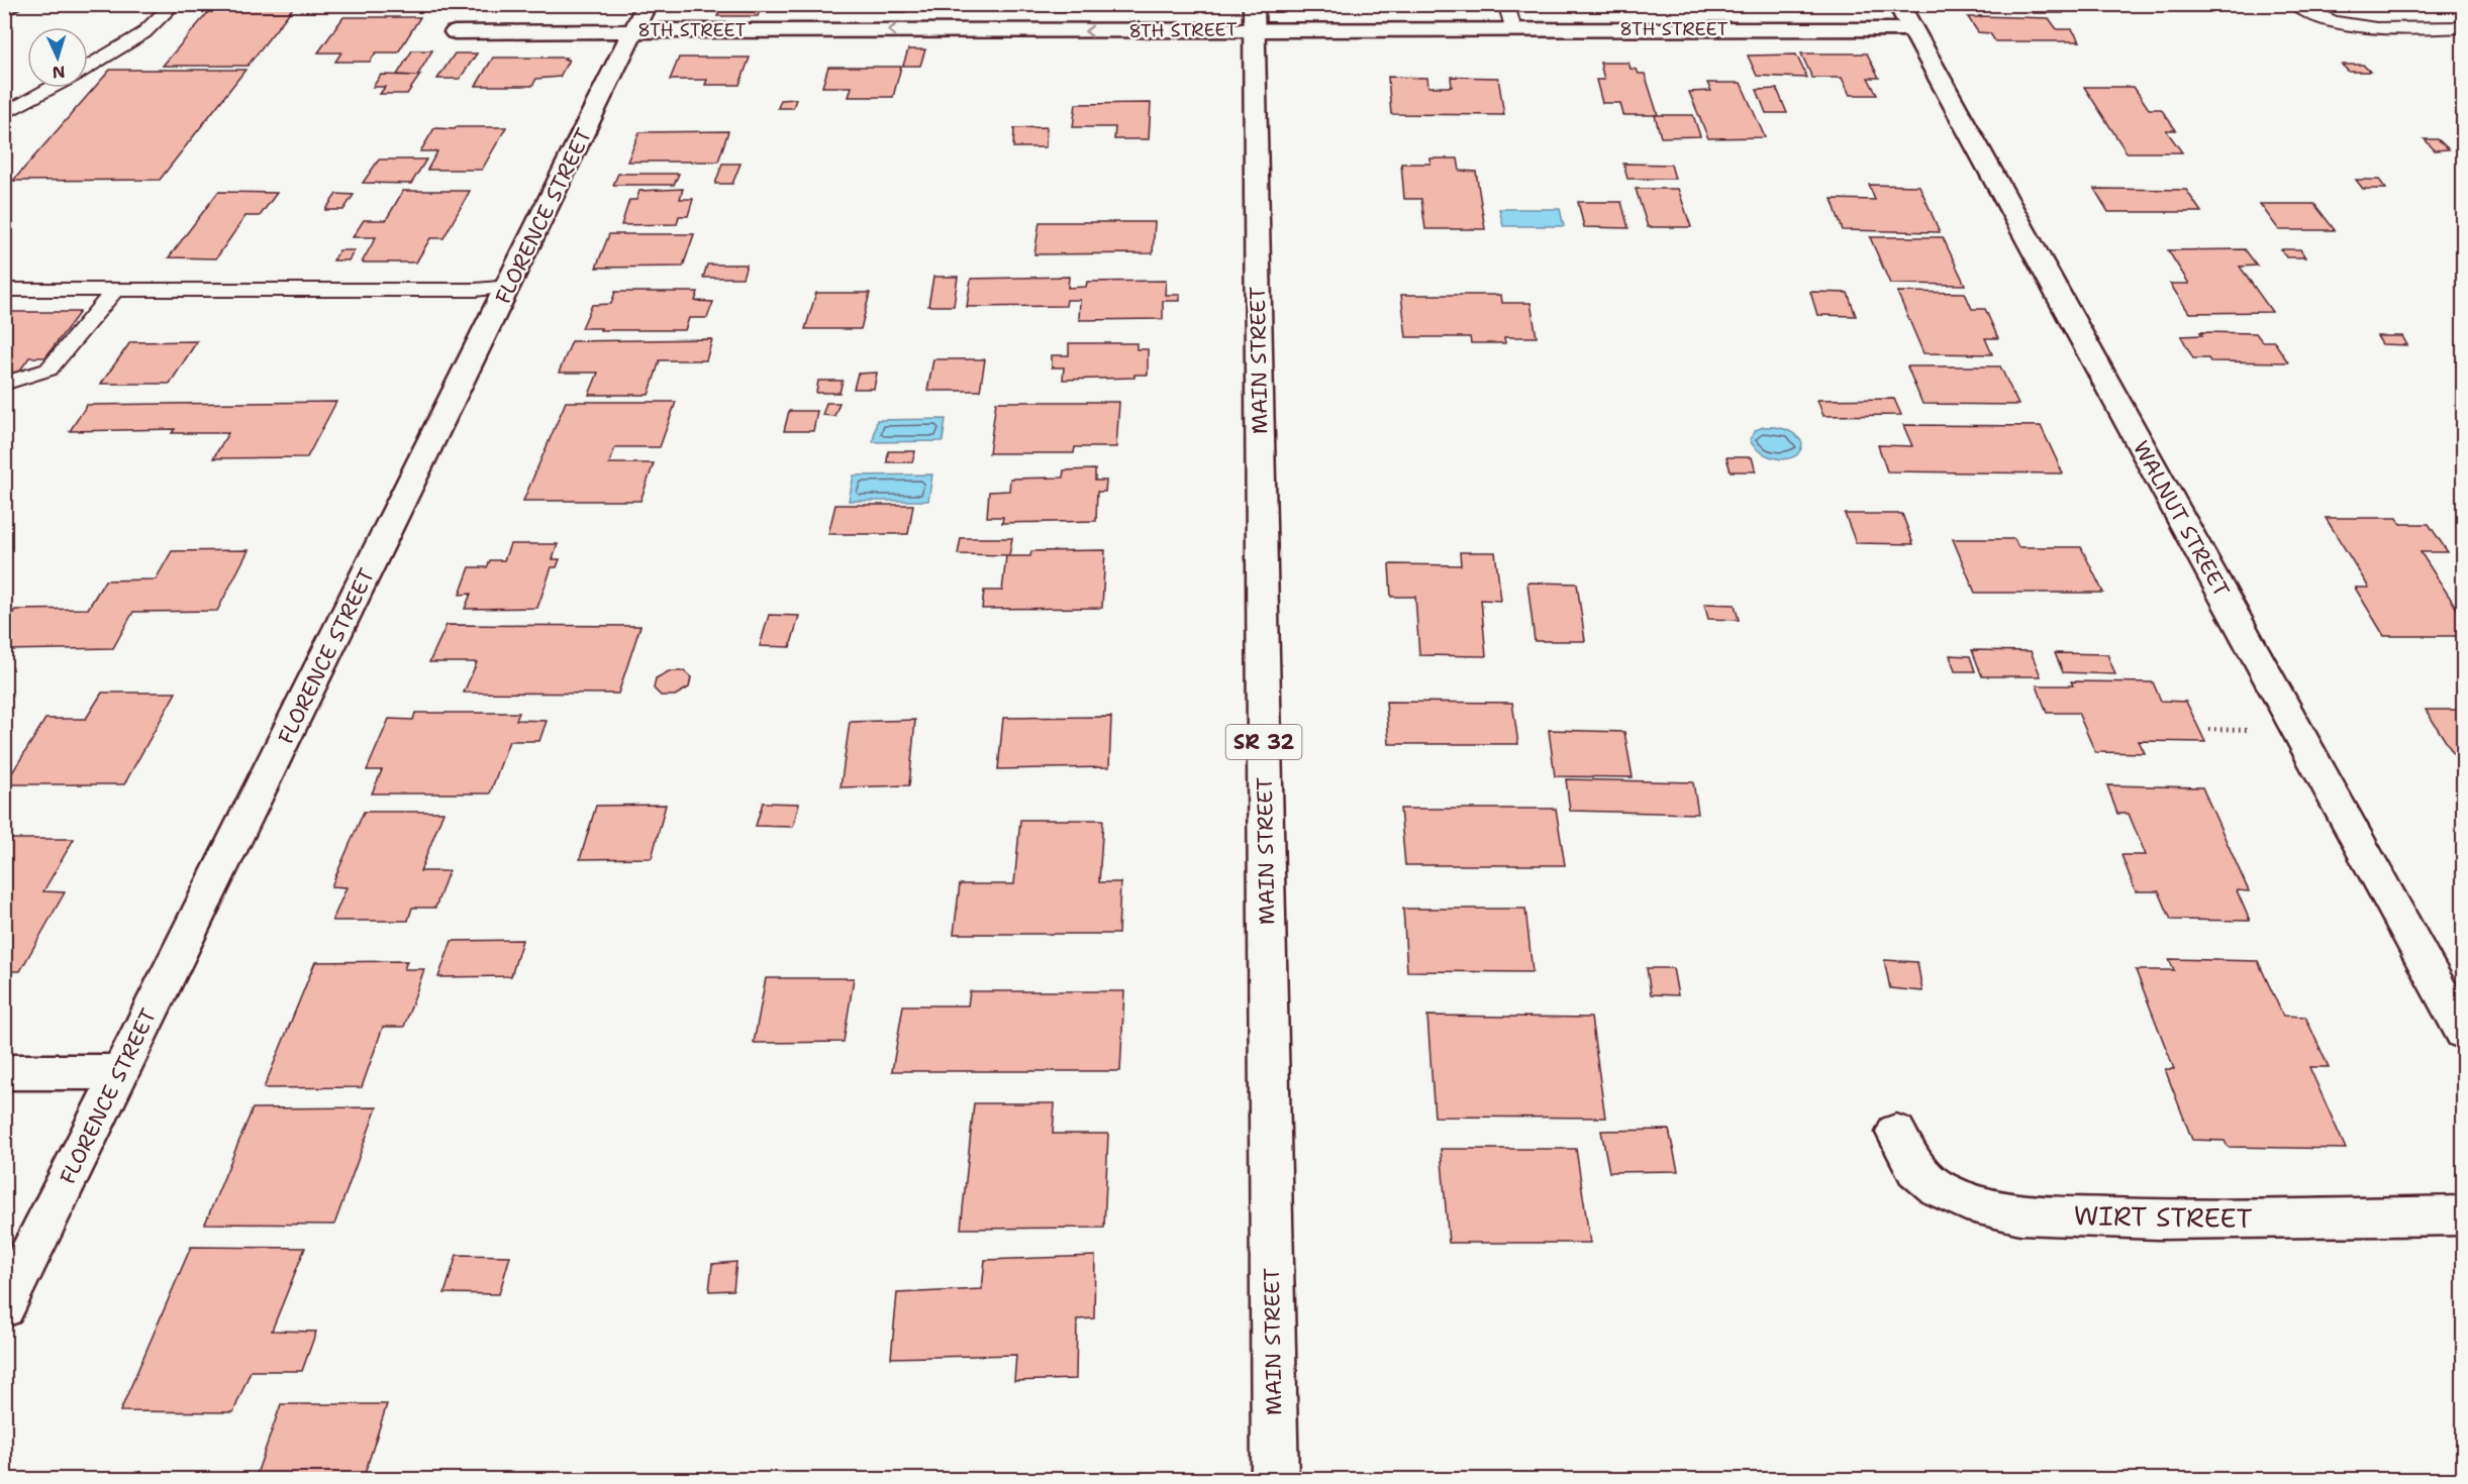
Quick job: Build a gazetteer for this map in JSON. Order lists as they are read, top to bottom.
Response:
{
  "streets": {
    "street": [
      "8TH STREET",
      "FLORENCE STREET",
      "MAIN STREET",
      "WALNUT STREET",
      "SR 32",
      "WIRT STREET"
    ]
  },
  "crossings": [
    ["8TH STREET", "FLORENCE STREET"],
    ["8TH STREET", "MAIN STREET"],
    ["8TH STREET", "WALNUT STREET"]
  ],
  "one_way": ["8TH STREET"],
  "north": "bottom"
}
